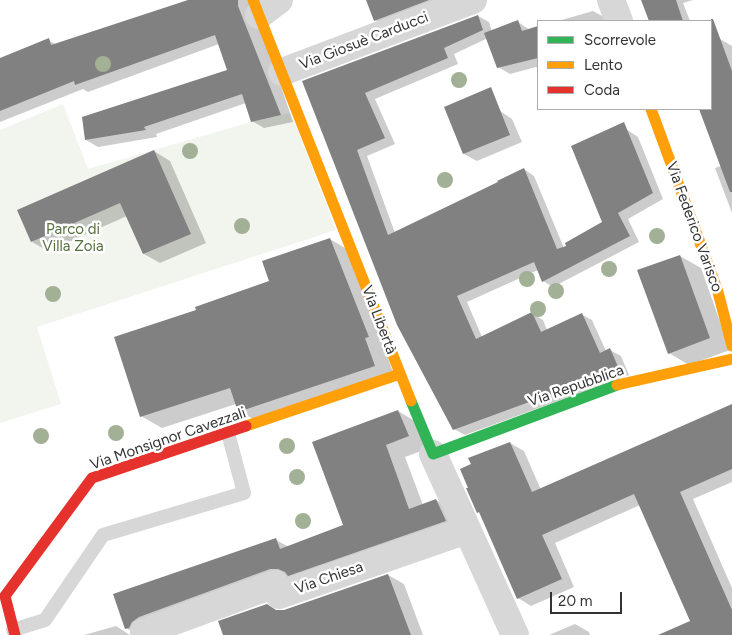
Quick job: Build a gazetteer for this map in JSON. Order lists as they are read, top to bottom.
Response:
{
  "streets": {
    "street": [
      "Via Giosuè Carducci",
      "Via Federico Varisco",
      "Via Libertà",
      "Via Repubblica",
      "Via Monsignor Cavezzali",
      "Via Chiesa"
    ]
  },
  "crossings": [
    ["Via Giosuè Carducci", "Via Libertà"],
    ["Via Libertà", "Via Repubblica"],
    ["Via Libertà", "Via Monsignor Cavezzali"],
    ["Via Libertà", "Via Chiesa"]
  ],
  "parks": ["Parco di Villa Zoia"],
  "legend": ["Scorrevole", "Lento", "Coda"],
  "scale_bar": "20 m"
}
